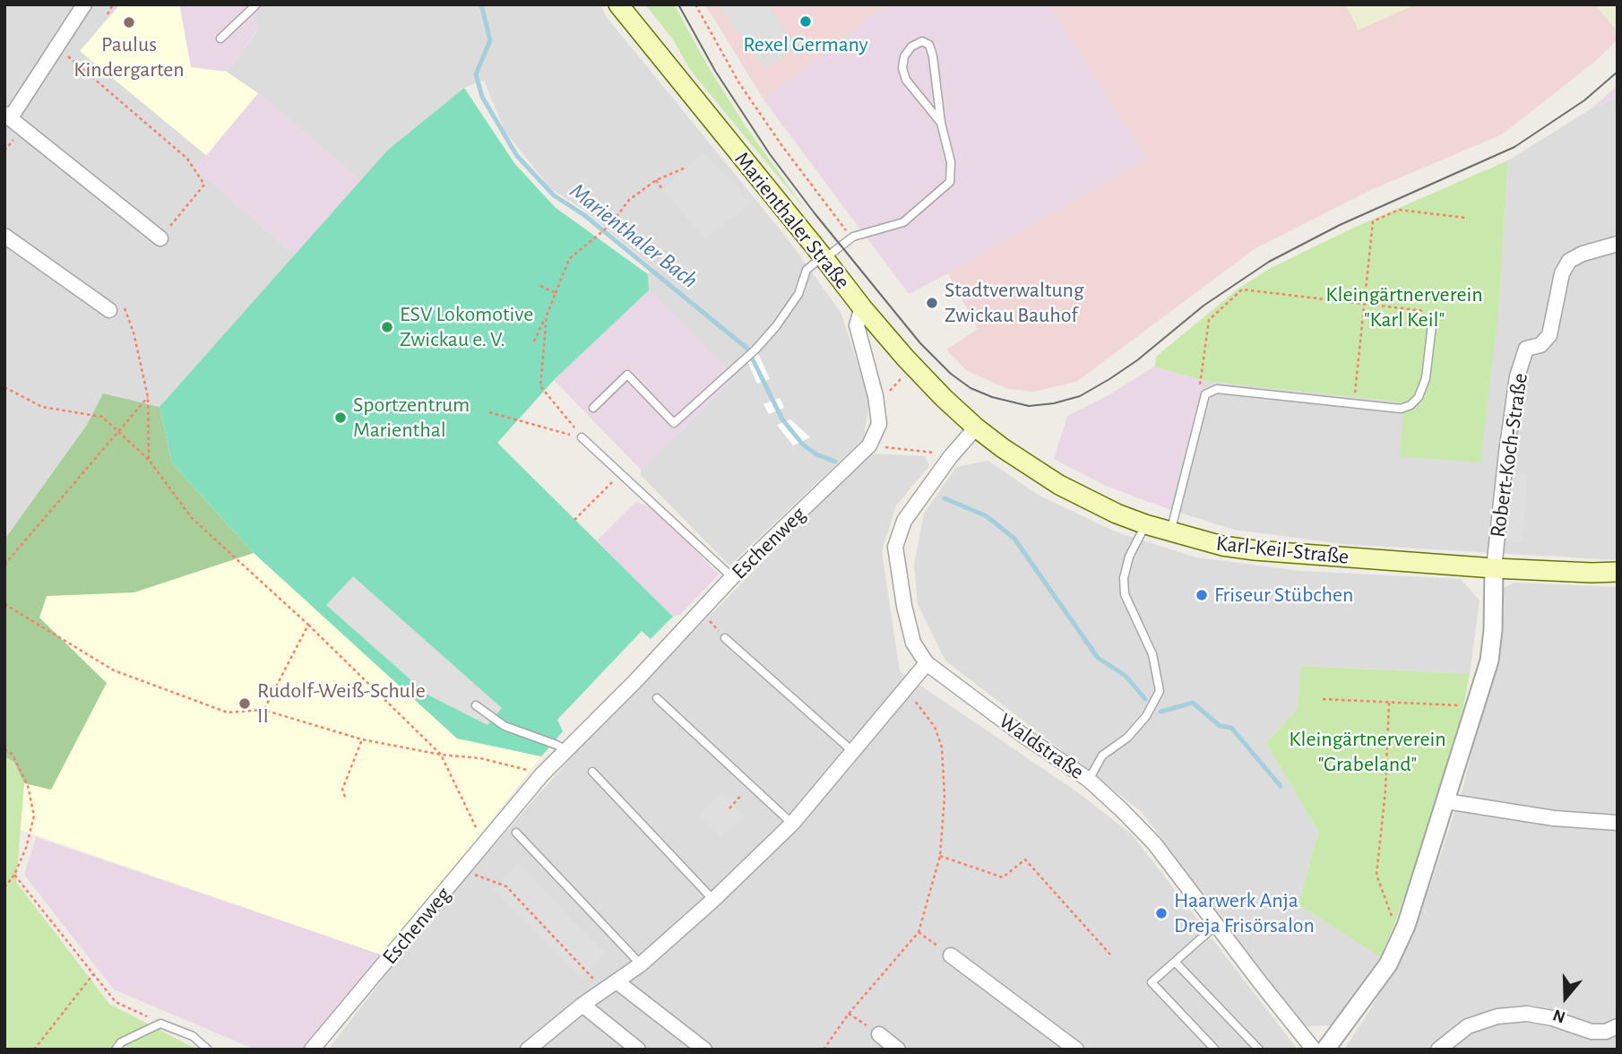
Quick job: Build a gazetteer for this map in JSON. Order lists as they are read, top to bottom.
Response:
{
  "streets": {
    "main road": ["Marienthaler Straße", "Karl-Keil-Straße"],
    "street": ["Robert-Koch-Straße", "Eschenweg", "Waldstraße"]
  },
  "crossings": [
    ["Marienthaler Straße", "Eschenweg"],
    ["Marienthaler Straße", "Karl-Keil-Straße"],
    ["Marienthaler Straße", "Waldstraße"],
    ["Robert-Koch-Straße", "Karl-Keil-Straße"],
    ["Karl-Keil-Straße", "Waldstraße"]
  ],
  "water": ["Marienthaler Bach"],
  "parks": ["Kleingärtnerverein \"Karl Keil\"", "Kleingärtnerverein \"Grabeland\""],
  "places": [
    "Rexel Germany",
    "Paulus Kindergarten",
    "Stadtverwaltung Zwickau Bauhof",
    "ESV Lokomotive Zwickau e. V.",
    "Sportzentrum Marienthal",
    "Friseur Stübchen",
    "Rudolf-Weiß-Schule II",
    "Haarwerk Anja Dreja Frisörsalon"
  ],
  "north": "bottom"
}
